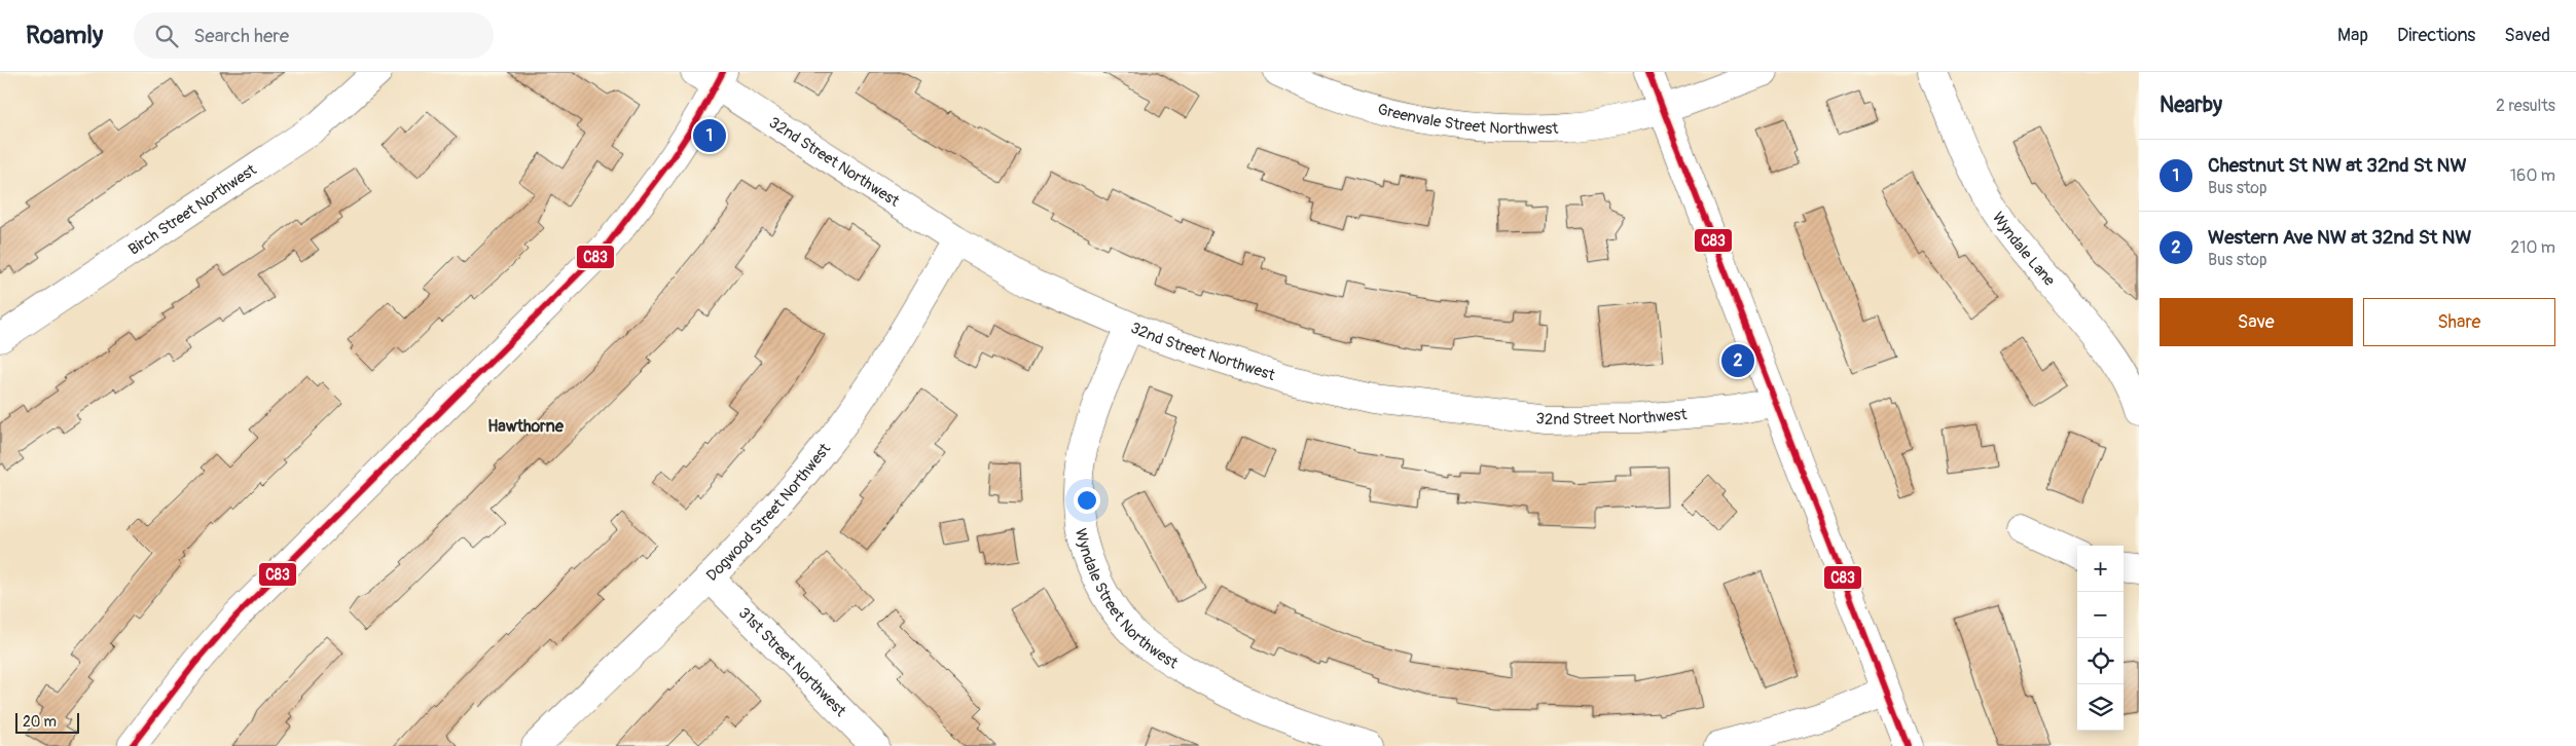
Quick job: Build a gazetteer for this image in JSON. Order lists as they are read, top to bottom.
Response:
{
  "streets": {
    "street": [
      "Greenvale Street Northwest",
      "32nd Street Northwest",
      "Birch Street Northwest",
      "Wyndale Lane",
      "Dogwood Street Northwest",
      "Wyndale Street Northwest",
      "31st Street Northwest"
    ]
  },
  "crossings": [
    ["32nd Street Northwest", "Dogwood Street Northwest"],
    ["32nd Street Northwest", "Wyndale Street Northwest"],
    ["Dogwood Street Northwest", "31st Street Northwest"]
  ],
  "districts": ["Hawthorne"],
  "lines": ["transit line C83"],
  "scale_bar": "20 m",
  "page": {
    "header": "Roamly",
    "search": "Search here",
    "nav": ["Map", "Directions", "Saved"],
    "heading": ["Nearby", "2 results"],
    "pins": ["1", "2"],
    "list": [
      {
        "mark": "1",
        "name": "Chestnut St NW at 32nd St NW",
        "note": "Bus stop",
        "value": "160 m"
      },
      {
        "mark": "2",
        "name": "Western Ave NW at 32nd St NW",
        "note": "Bus stop",
        "value": "210 m"
      }
    ],
    "buttons": ["Save", "Share"],
    "map_buttons": ["+", "−"],
    "scale": "20 m"
  }
}
